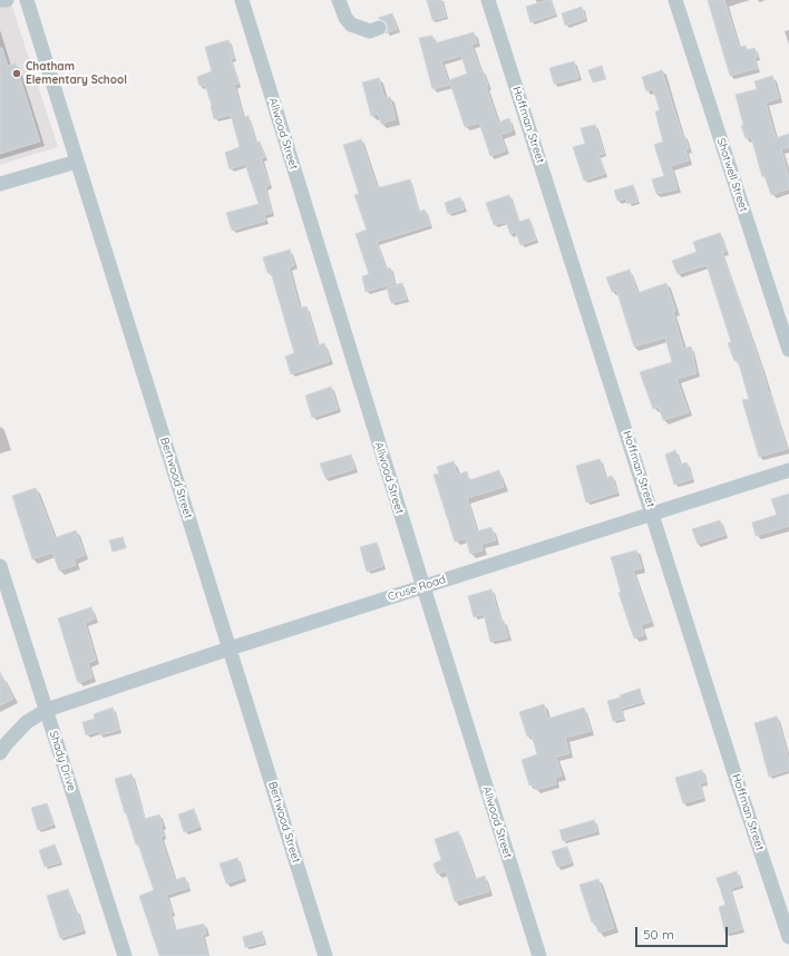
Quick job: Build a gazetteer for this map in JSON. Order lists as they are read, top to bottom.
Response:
{
  "streets": {
    "street": [
      "Hoffman Street",
      "Allwood Street",
      "Shotwell Street",
      "Bertwood Street",
      "Cruse Road",
      "Shady Drive"
    ]
  },
  "crossings": [
    ["Hoffman Street", "Cruse Road"],
    ["Allwood Street", "Cruse Road"],
    ["Bertwood Street", "Cruse Road"],
    ["Cruse Road", "Shady Drive"]
  ],
  "places": ["Chatham Elementary School"],
  "scale_bar": "50 m"
}
